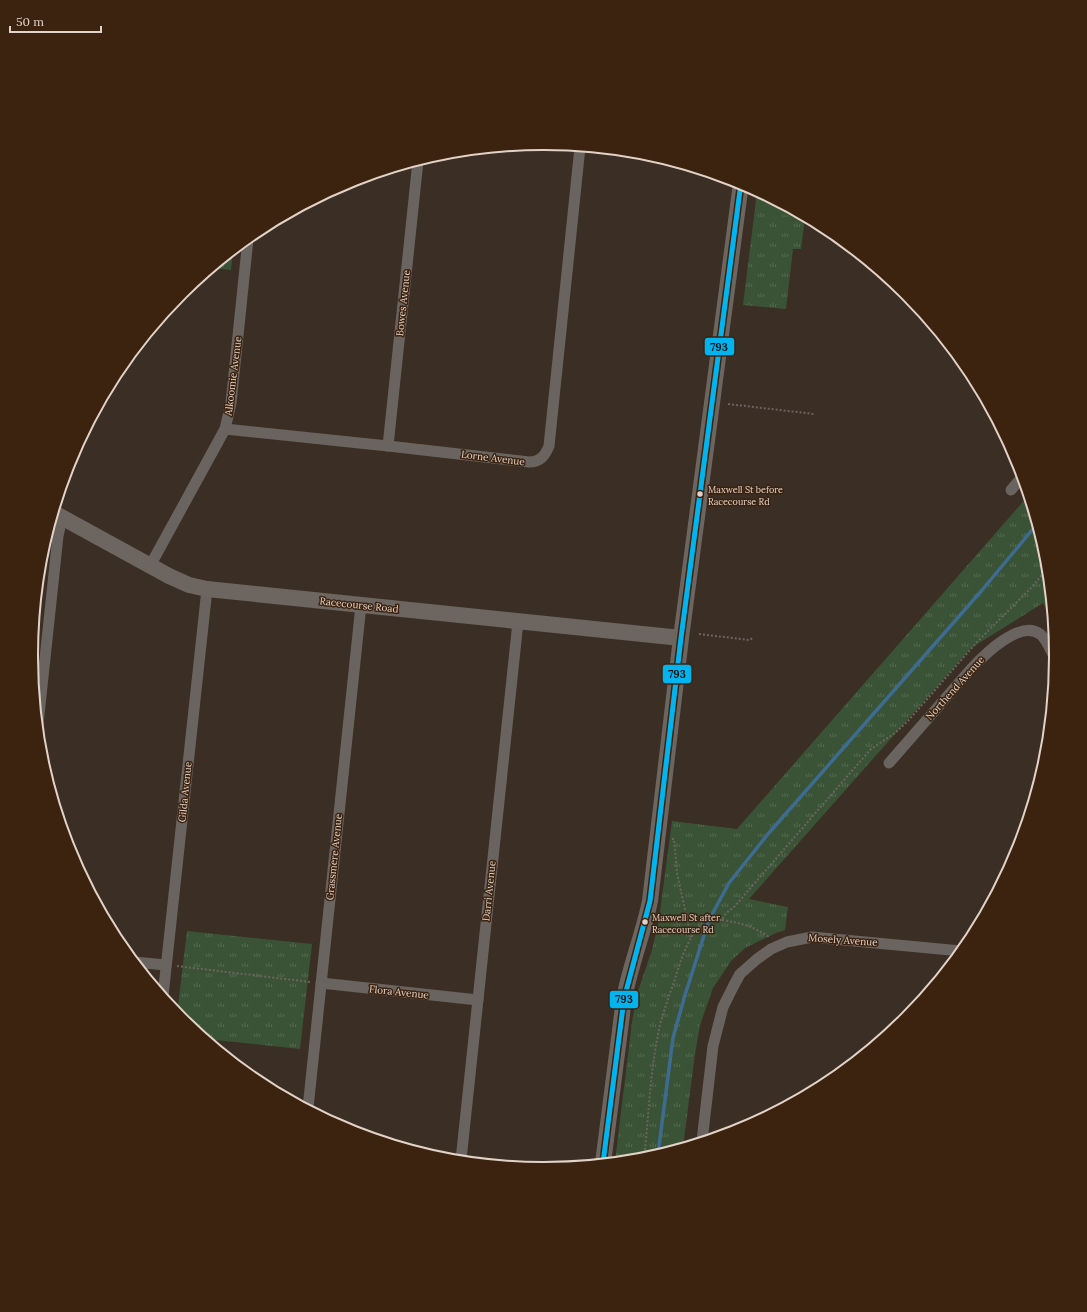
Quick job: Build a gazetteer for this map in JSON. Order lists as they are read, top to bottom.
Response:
{
  "streets": {
    "main road": ["Racecourse Road"],
    "street": [
      "Bowes Avenue",
      "Alkoomie Avenue",
      "Lorne Avenue",
      "Northend Avenue",
      "Gilda Avenue",
      "Grassmere Avenue",
      "Darri Avenue",
      "Mosely Avenue",
      "Flora Avenue"
    ]
  },
  "crossings": [
    ["Bowes Avenue", "Lorne Avenue"],
    ["Alkoomie Avenue", "Lorne Avenue"],
    ["Alkoomie Avenue", "Racecourse Road"],
    ["Racecourse Road", "Gilda Avenue"],
    ["Racecourse Road", "Grassmere Avenue"],
    ["Racecourse Road", "Darri Avenue"],
    ["Grassmere Avenue", "Flora Avenue"],
    ["Darri Avenue", "Flora Avenue"]
  ],
  "places": ["Maxwell St before Racecourse Rd", "Maxwell St after Racecourse Rd"],
  "lines": ["transit line 793"],
  "scale_bar": "50 m"
}
